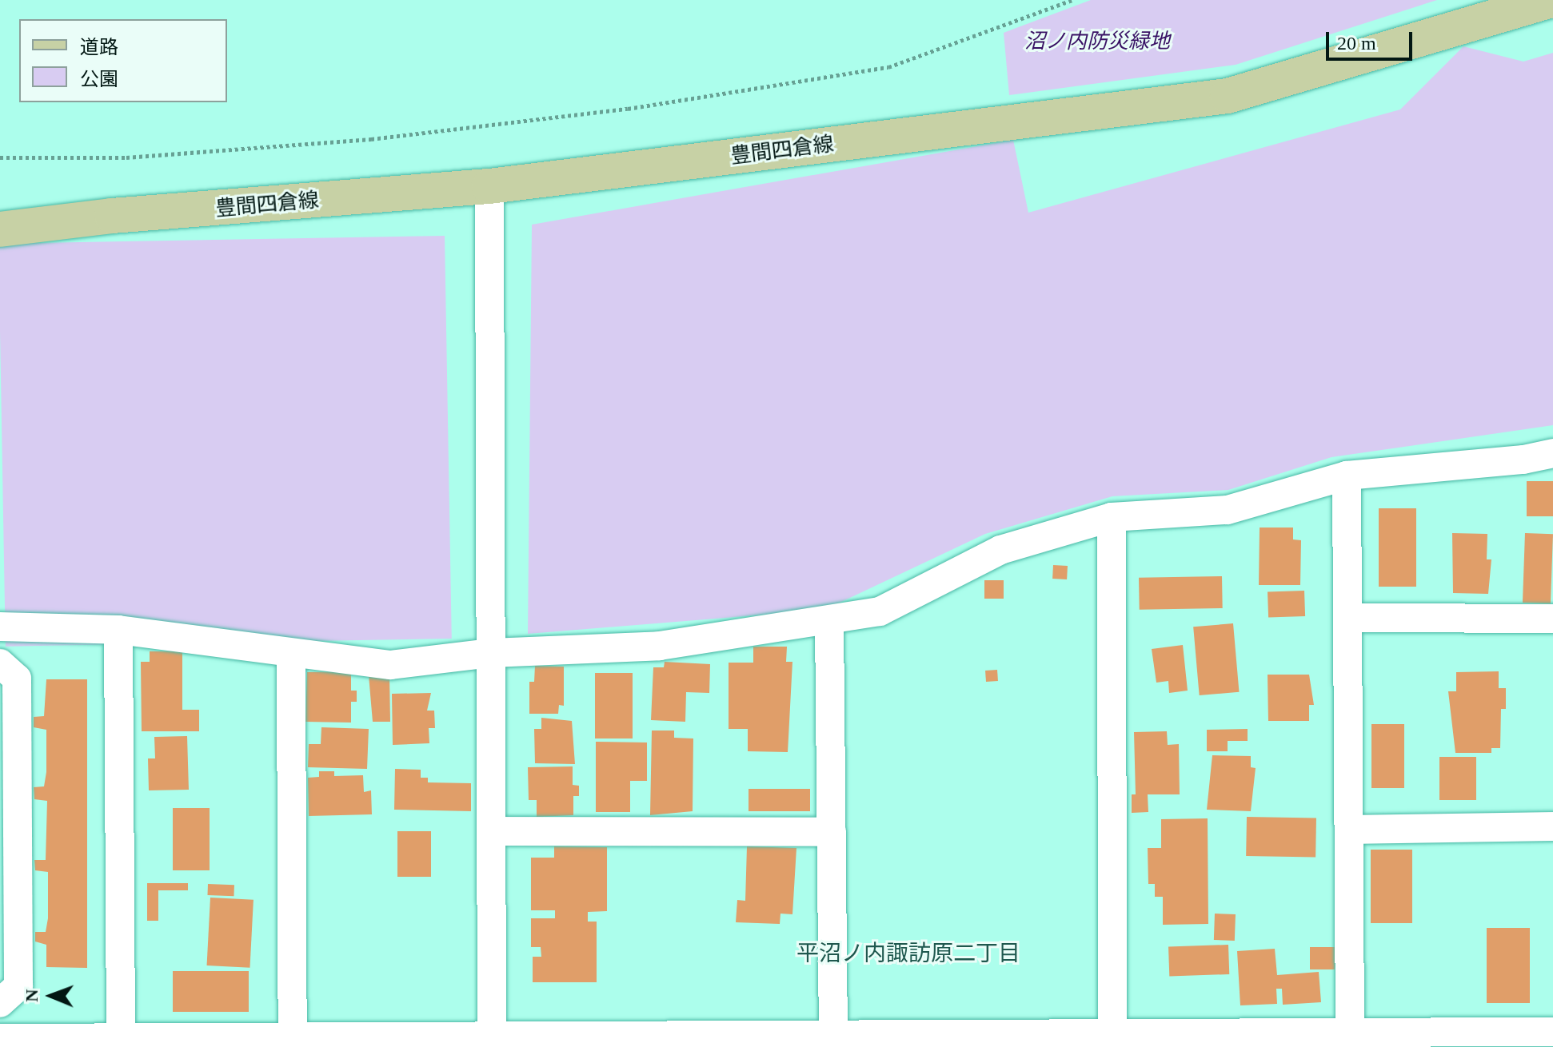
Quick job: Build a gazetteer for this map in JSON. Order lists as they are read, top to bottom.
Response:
{
  "streets": {
    "main road": ["豊間四倉線"]
  },
  "districts": ["平沼ノ内諏訪原二丁目"],
  "parks": ["沼ノ内防災緑地"],
  "legend": ["道路", "公園"],
  "scale_bar": "20 m",
  "north": "left"
}
